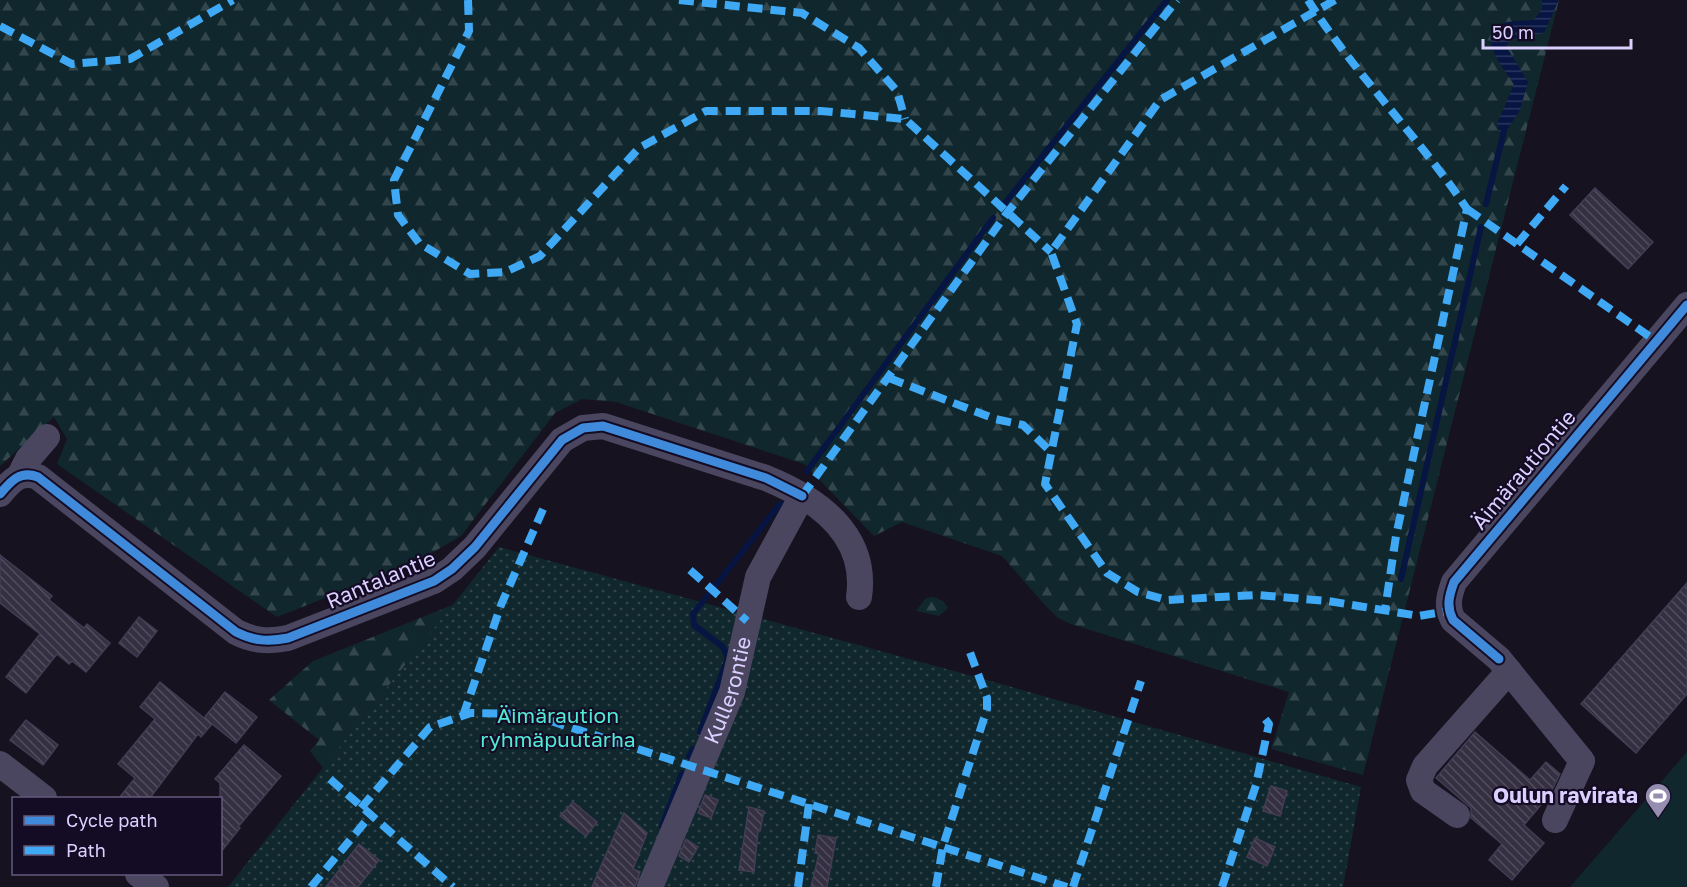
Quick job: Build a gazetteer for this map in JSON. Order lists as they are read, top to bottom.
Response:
{
  "streets": {
    "street": ["Äimärautiontie", "Rantalantie", "Kullerontie"]
  },
  "crossings": [
    ["Rantalantie", "Kullerontie"]
  ],
  "parks": ["Äimäraution ryhmäpuutarha"],
  "places": {
    "sports": ["Oulun ravirata"]
  },
  "legend": ["Cycle path", "Path"],
  "scale_bar": "50 m"
}
